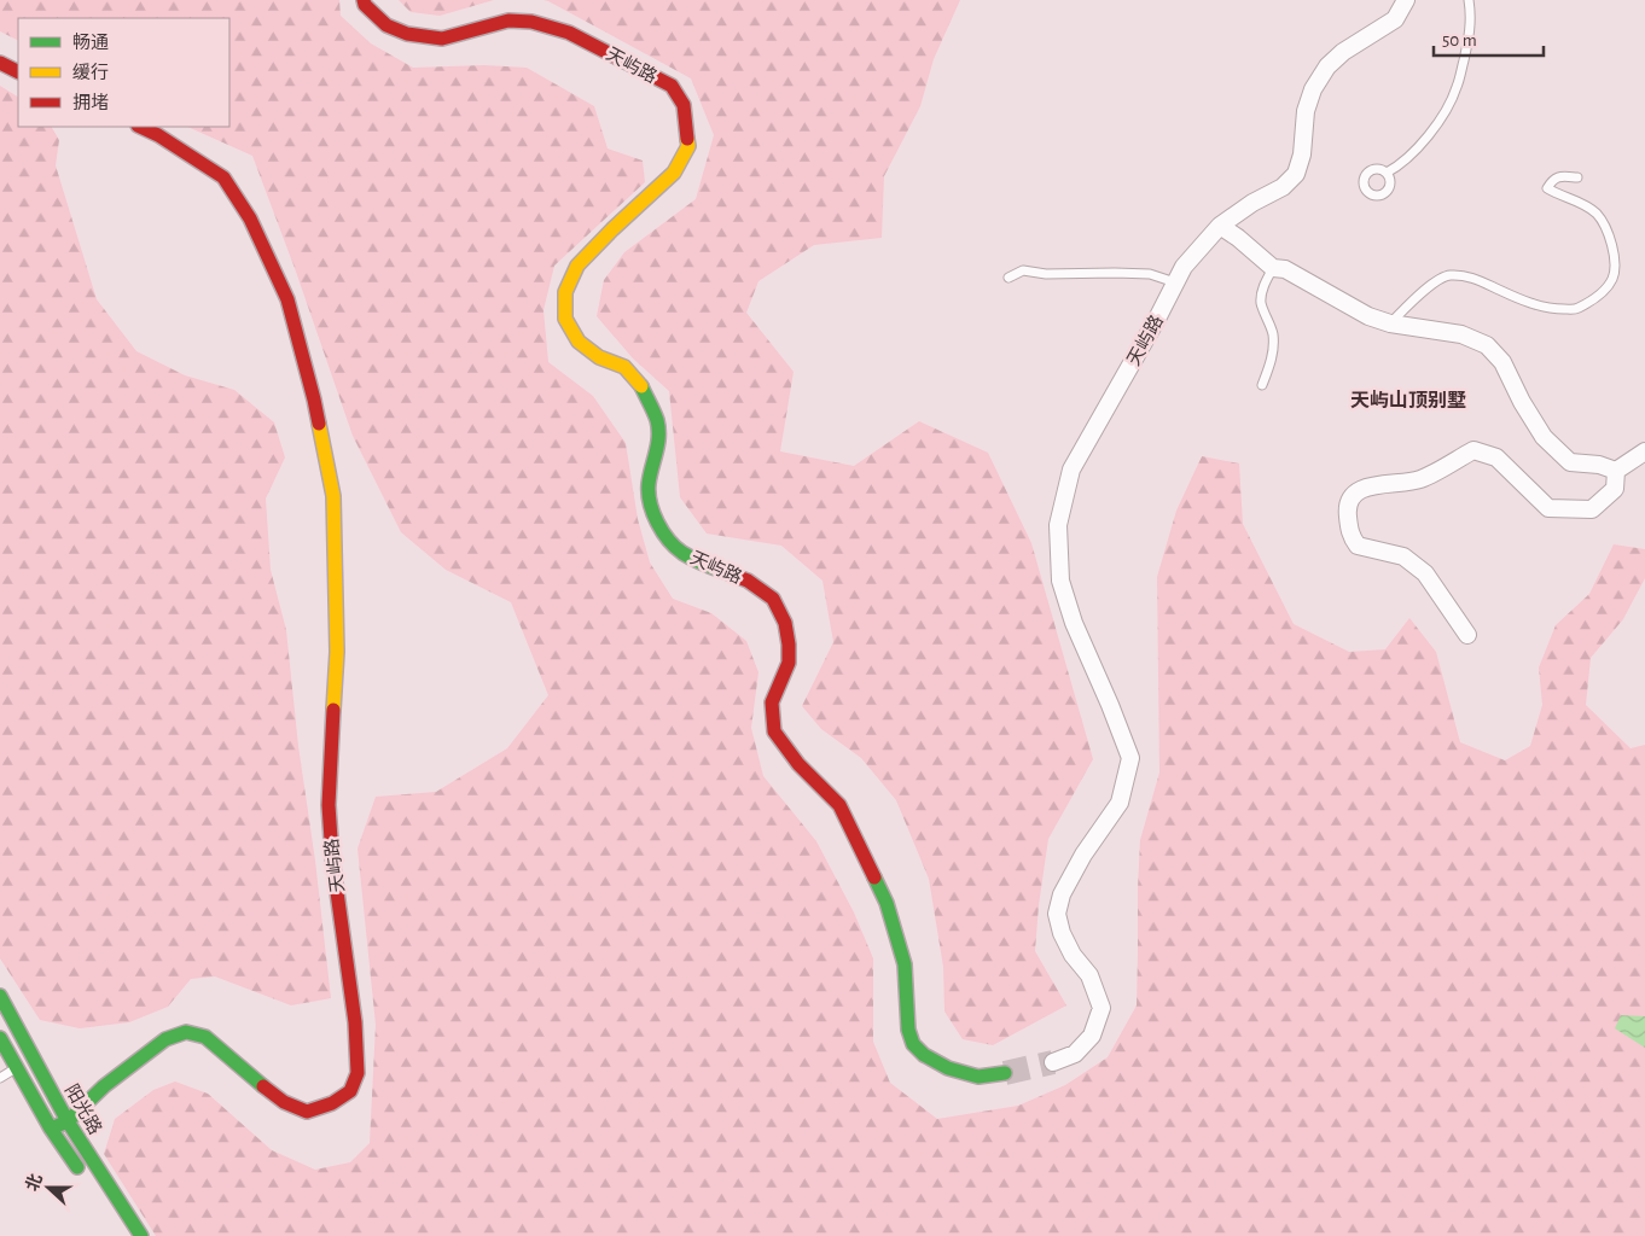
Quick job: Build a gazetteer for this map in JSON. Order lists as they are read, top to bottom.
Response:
{
  "streets": {
    "street": ["天屿路", "阳光路"]
  },
  "crossings": [
    ["天屿路", "阳光路"]
  ],
  "districts": ["天屿山顶别墅"],
  "legend": ["畅通", "缓行", "拥堵"],
  "scale_bar": "50 m",
  "north": "left"
}
